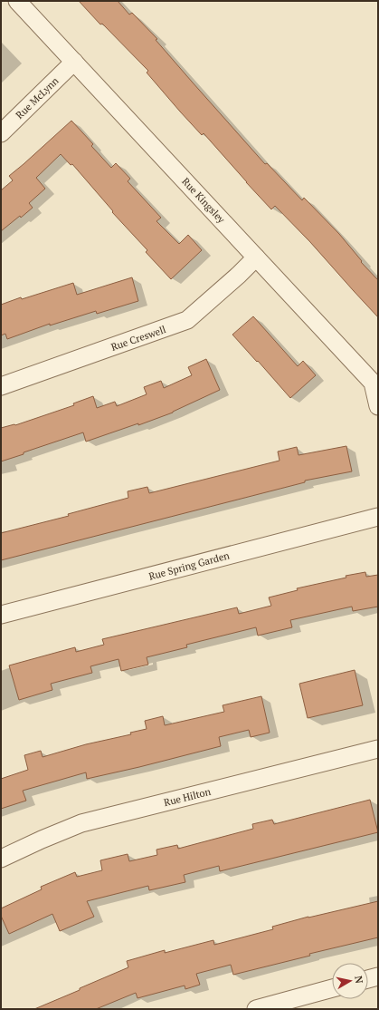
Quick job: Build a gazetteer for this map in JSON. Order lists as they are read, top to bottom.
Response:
{
  "streets": {
    "street": [
      "Rue McLynn",
      "Rue Kingsley",
      "Rue Creswell",
      "Rue Spring Garden",
      "Rue Hilton"
    ]
  },
  "crossings": [
    ["Rue McLynn", "Rue Kingsley"],
    ["Rue Kingsley", "Rue Creswell"]
  ],
  "north": "right"
}
